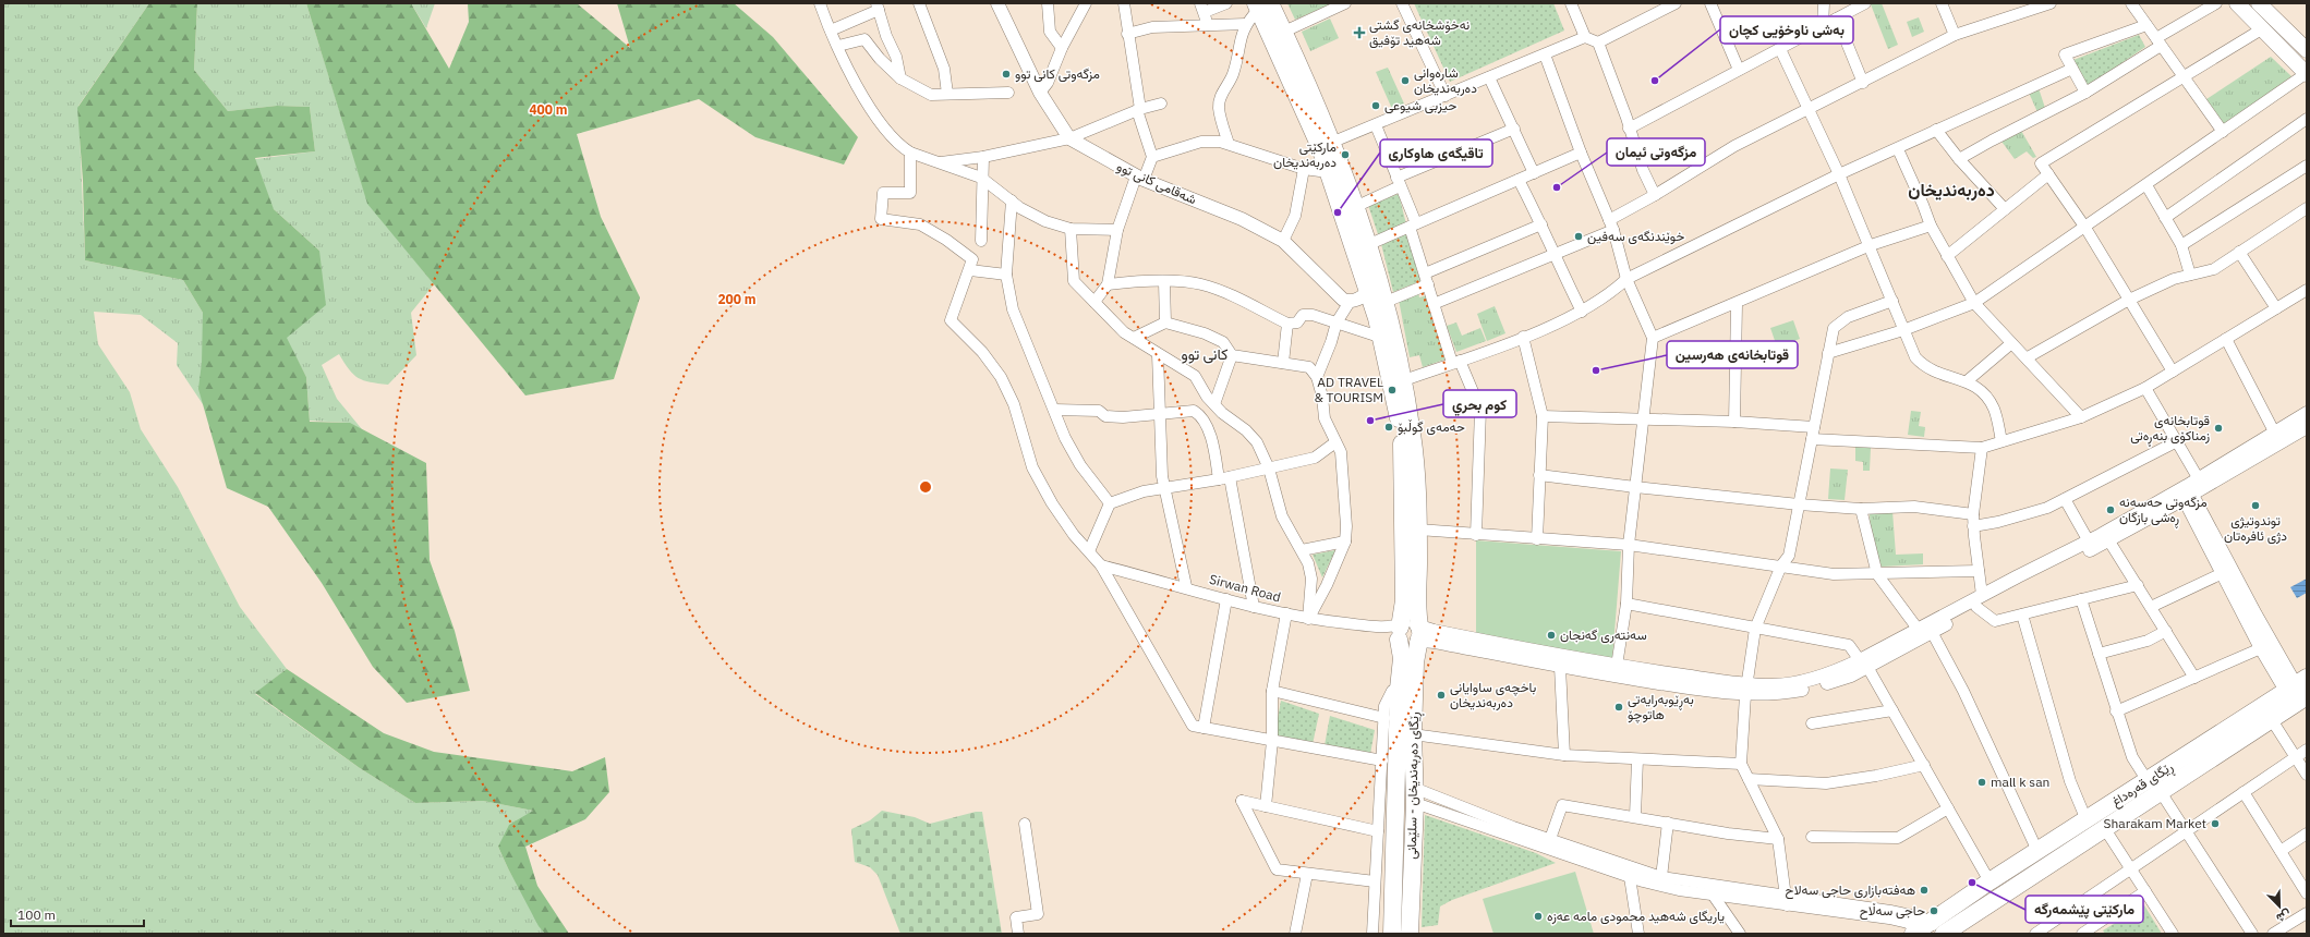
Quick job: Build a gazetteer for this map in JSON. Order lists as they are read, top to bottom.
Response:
{
  "streets": {
    "main road": ["ڕێگای قەرەداغ", "ڕێگای دەربەندیخان - سلێمانی"],
    "street": ["شەقامی کانی توو", "Sirwan Road"]
  },
  "crossings": [
    ["Sirwan Road", "ڕێگای دەربەندیخان - سلێمانی"]
  ],
  "districts": ["دەربەندیخان", "کانی توو"],
  "places": {
    "health": ["نەخۆشخانەی گشتی شەهید تۆفیق"],
    "other": [
      "مزگەوتی کانی توو",
      "شارەوانی دەربەندیخان",
      "بەشی ناوخۆیی کچان",
      "حیزبی شیوعی",
      "مارکێتی دەربەندیخان",
      "مزگەوتی ئیمان",
      "تاقیگەی هاوکاری",
      "خوێندنگەی سەفین",
      "قوتابخانەی هەرسین",
      "AD TRAVEL & TOURISM",
      "کوم بحري",
      "حەمەی گوڵبۆ",
      "قوتابخانەی زمناکۆی بنەڕەتی",
      "توندوتیژی دژی ئافرەتان",
      "مزگەوتی حەسەنە ڕەشی بازگان",
      "سەنتەری گەنجان",
      "باخچەی ساوایانی دەربەندیخان",
      "بەڕێوبەرایەتی هاتوچۆ",
      "mall k san",
      "Sharakam Market",
      "مارکێتی پێشمەرگە",
      "هەفتەبازاری حاجی سەلاح",
      "حاجی سەڵاح",
      "یاریگاى شه‌هید محمودى مامه‌ عه‌زه"
    ]
  },
  "scale_bar": "100 m",
  "north": "bottom right",
  "rings": ["400 m", "200 m"]
}
